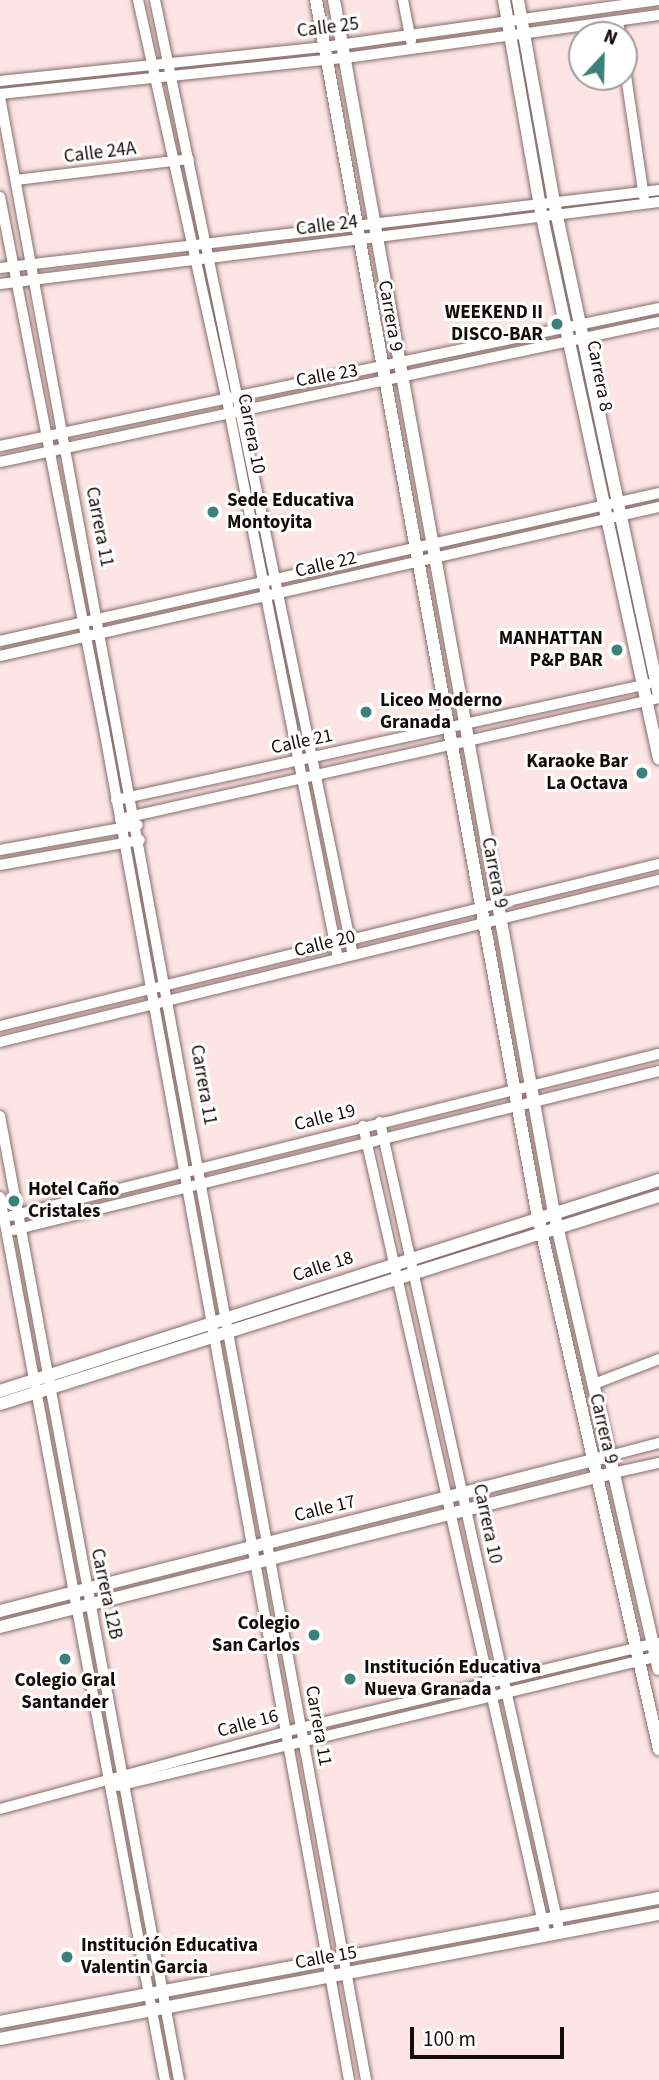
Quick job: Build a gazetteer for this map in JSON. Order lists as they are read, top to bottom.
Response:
{
  "streets": {
    "street": [
      "Calle 25",
      "Calle 24A",
      "Calle 24",
      "Carrera 9",
      "Calle 23",
      "Carrera 8",
      "Carrera 10",
      "Carrera 11",
      "Calle 22",
      "Calle 21",
      "Calle 20",
      "Calle 19",
      "Calle 18",
      "Calle 17",
      "Carrera 12B",
      "Calle 16",
      "Calle 15"
    ]
  },
  "crossings": [
    ["Calle 25", "Carrera 9"],
    ["Calle 25", "Carrera 8"],
    ["Calle 25", "Carrera 10"],
    ["Calle 25", "Carrera 11"],
    ["Calle 24A", "Carrera 10"],
    ["Calle 24A", "Carrera 11"],
    ["Calle 24", "Carrera 9"],
    ["Calle 24", "Carrera 8"],
    ["Calle 24", "Carrera 10"],
    ["Calle 24", "Carrera 11"],
    ["Carrera 9", "Calle 23"],
    ["Carrera 9", "Calle 22"],
    ["Carrera 9", "Calle 21"],
    ["Carrera 9", "Calle 20"],
    ["Carrera 9", "Calle 19"],
    ["Carrera 9", "Calle 18"],
    ["Carrera 9", "Calle 17"],
    ["Carrera 9", "Calle 16"],
    ["Calle 23", "Carrera 8"],
    ["Calle 23", "Carrera 10"],
    ["Calle 23", "Carrera 11"],
    ["Carrera 8", "Calle 22"],
    ["Carrera 8", "Calle 21"],
    ["Carrera 10", "Calle 22"],
    ["Carrera 10", "Calle 21"],
    ["Carrera 10", "Calle 20"],
    ["Carrera 10", "Calle 19"],
    ["Carrera 10", "Calle 18"],
    ["Carrera 10", "Calle 17"],
    ["Carrera 10", "Calle 16"],
    ["Carrera 10", "Calle 15"],
    ["Carrera 11", "Calle 22"],
    ["Carrera 11", "Calle 21"],
    ["Carrera 11", "Calle 20"],
    ["Carrera 11", "Calle 19"],
    ["Carrera 11", "Calle 18"],
    ["Carrera 11", "Calle 17"],
    ["Carrera 11", "Calle 16"],
    ["Carrera 11", "Calle 15"],
    ["Calle 19", "Carrera 12B"],
    ["Calle 18", "Carrera 12B"],
    ["Calle 17", "Carrera 12B"],
    ["Carrera 12B", "Calle 16"],
    ["Carrera 12B", "Calle 15"]
  ],
  "places": [
    "WEEKEND II DISCO-BAR",
    "Sede Educativa Montoyita",
    "MANHATTAN P&P BAR",
    "Liceo Moderno Granada",
    "Karaoke Bar La Octava",
    "Hotel Caño Cristales",
    "Colegio San Carlos",
    "Colegio Gral Santander",
    "Institución Educativa Nueva Granada",
    "Institución Educativa Valentin Garcia"
  ],
  "scale_bar": "100 m",
  "north": "top"
}
